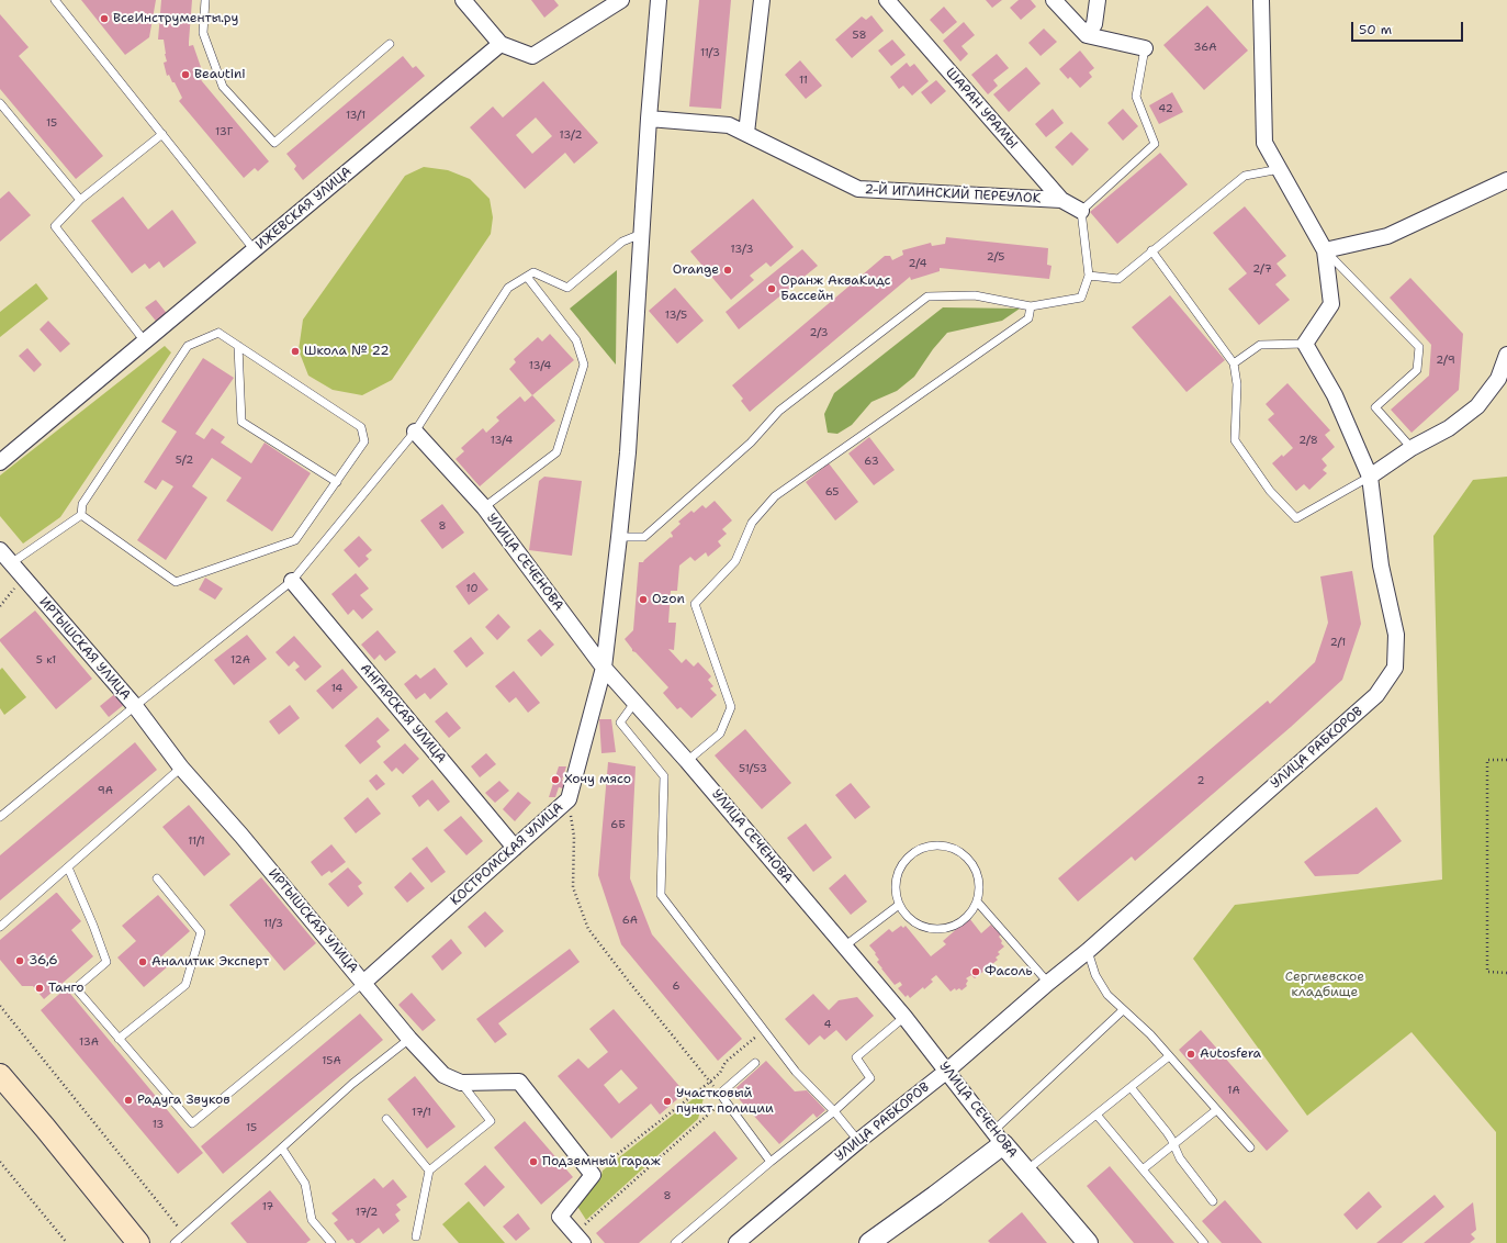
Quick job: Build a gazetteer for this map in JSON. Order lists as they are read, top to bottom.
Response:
{
  "streets": {
    "street": [
      "ШАРАН УРАМЫ",
      "2-Й ИГЛИНСКИЙ ПЕРЕУЛОК",
      "ИЖЕВСКАЯ УЛИЦА",
      "УЛИЦА СЕЧЕНОВА",
      "ИРТЫШСКАЯ УЛИЦА",
      "АНГАРСКАЯ УЛИЦА",
      "УЛИЦА РАБКОРОВ",
      "КОСТРОМСКАЯ УЛИЦА"
    ]
  },
  "crossings": [
    ["ШАРАН УРАМЫ", "2-Й ИГЛИНСКИЙ ПЕРЕУЛОК"],
    ["2-Й ИГЛИНСКИЙ ПЕРЕУЛОК", "КОСТРОМСКАЯ УЛИЦА"],
    ["УЛИЦА СЕЧЕНОВА", "УЛИЦА РАБКОРОВ"],
    ["УЛИЦА СЕЧЕНОВА", "КОСТРОМСКАЯ УЛИЦА"],
    ["ИРТЫШСКАЯ УЛИЦА", "КОСТРОМСКАЯ УЛИЦА"],
    ["АНГАРСКАЯ УЛИЦА", "КОСТРОМСКАЯ УЛИЦА"]
  ],
  "parks": ["Сергиевское кладбище"],
  "places": [
    "ВсеИнструменты.ру",
    "Beautini",
    "Orange",
    "Оранж АкваКидс Бассейн",
    "Школа № 22",
    "Ozon",
    "Хочу мясо",
    "36,6",
    "Аналитик Эксперт",
    "Фасоль",
    "Танго",
    "Autosfera",
    "Радуга Звуков",
    "Участковый пункт полиции",
    "Подземный гараж"
  ],
  "house_numbers": [
    "58",
    "36А",
    "11/3",
    "11",
    "42",
    "13/1",
    "15",
    "13Г",
    "13/2",
    "13/3",
    "2/5",
    "2/4",
    "2/7",
    "13/5",
    "2/3",
    "2/9",
    "13/4",
    "13/4",
    "2/8",
    "5/2",
    "63",
    "65",
    "8",
    "10",
    "2/1",
    "5 к1",
    "12А",
    "14",
    "51/53",
    "2",
    "9А",
    "6Б",
    "11/1",
    "6А",
    "11/3",
    "6",
    "4",
    "13А",
    "15А",
    "1А",
    "17/1",
    "13",
    "15",
    "8",
    "17",
    "17/2"
  ],
  "scale_bar": "50 m"
}
